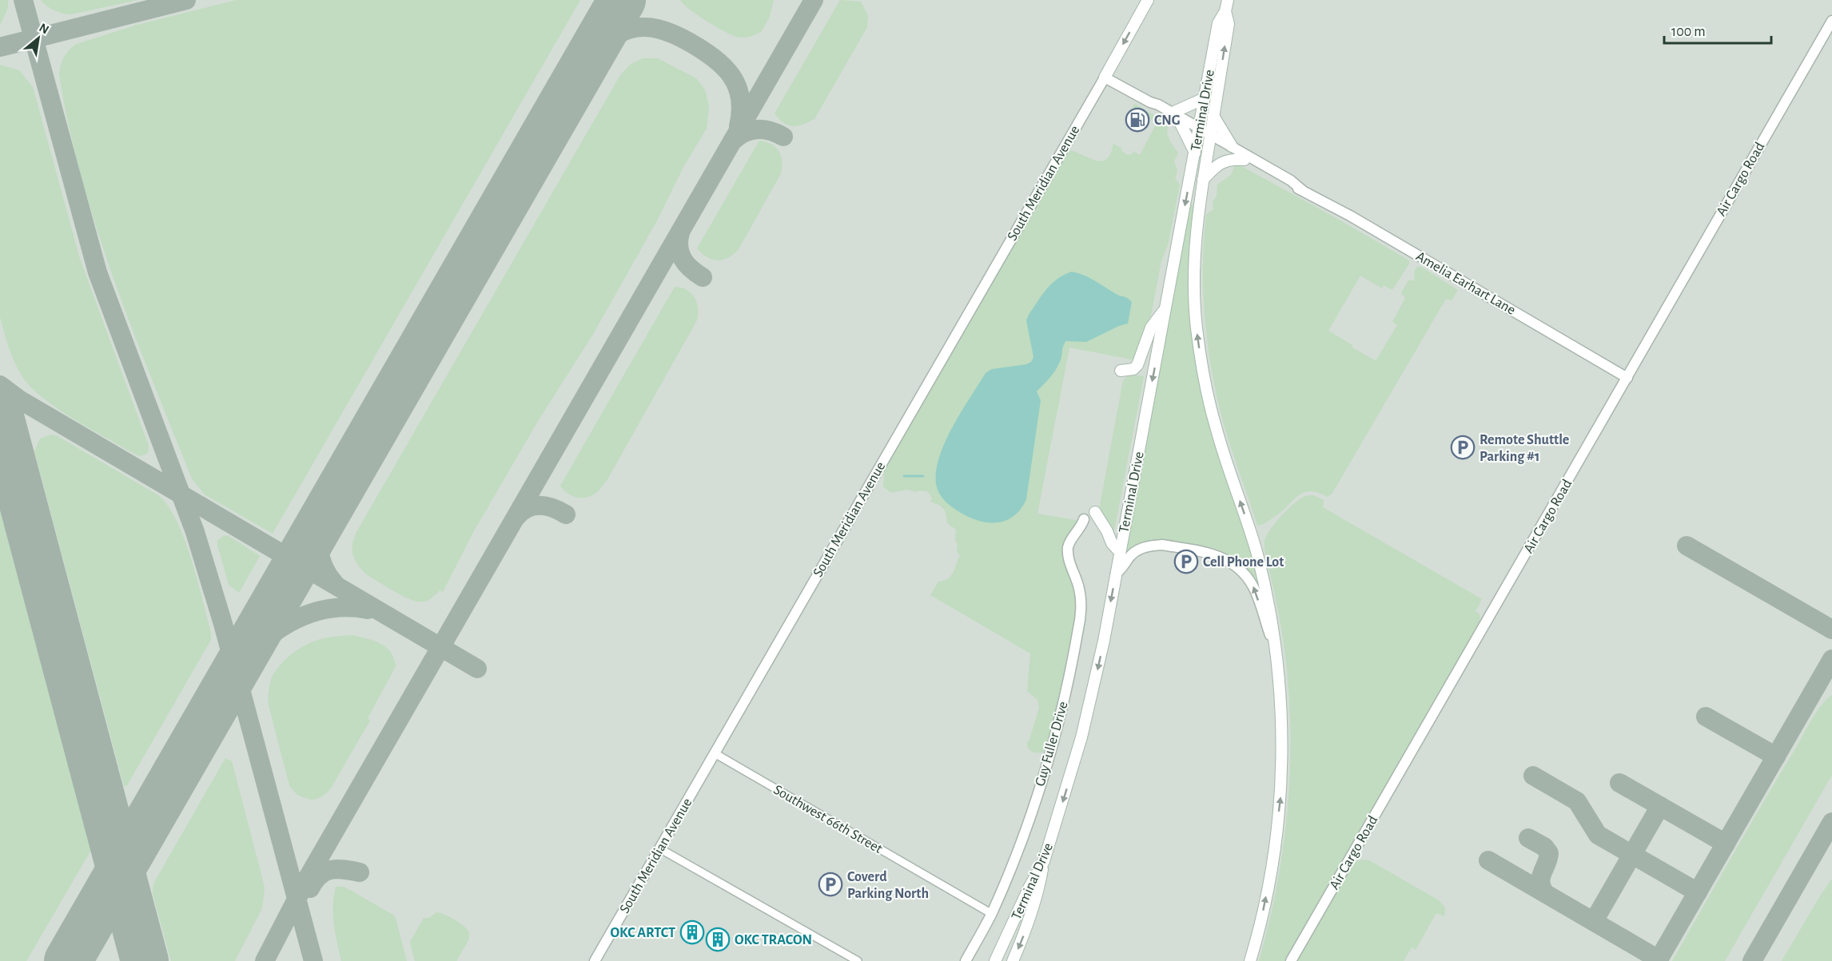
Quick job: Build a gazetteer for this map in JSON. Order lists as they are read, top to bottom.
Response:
{
  "streets": {
    "main road": ["Terminal Drive"],
    "street": [
      "Air Cargo Road",
      "South Meridian Avenue",
      "Amelia Earhart Lane",
      "Guy Fuller Drive",
      "Southwest 66th Street"
    ]
  },
  "crossings": [
    ["Terminal Drive", "Amelia Earhart Lane"],
    ["Air Cargo Road", "Amelia Earhart Lane"],
    ["South Meridian Avenue", "Amelia Earhart Lane"],
    ["South Meridian Avenue", "Southwest 66th Street"],
    ["Guy Fuller Drive", "Southwest 66th Street"]
  ],
  "places": {
    "fuel station": ["CNG"],
    "parking": ["Remote Shuttle Parking #1", "Cell Phone Lot", "Coverd Parking North"],
    "building": ["OKC ARTCT", "OKC TRACON"]
  },
  "scale_bar": "100 m",
  "north": "top right"
}
